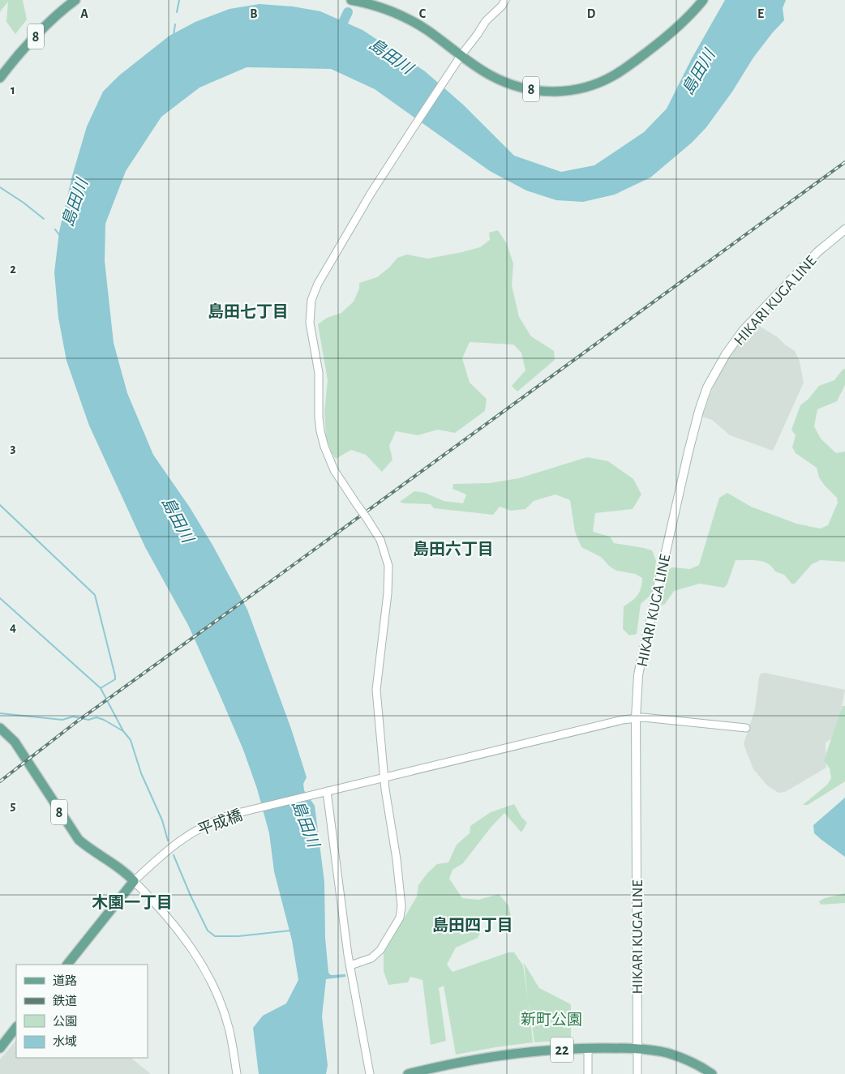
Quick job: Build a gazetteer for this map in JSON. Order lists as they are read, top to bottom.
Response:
{
  "streets": {
    "main road": ["8", "HIKARI KUGA LINE", "22"],
    "street": ["平成橋"]
  },
  "crossings": [
    ["8", "平成橋"],
    ["HIKARI KUGA LINE", "平成橋"],
    ["HIKARI KUGA LINE", "22"]
  ],
  "districts": [
    "島田七丁目",
    "島田六丁目",
    "木園一丁目",
    "島田四丁目"
  ],
  "water": ["島田川"],
  "parks": ["新町公園"],
  "legend": [
    "道路",
    "鉄道",
    "公園",
    "水域"
  ],
  "grid": {
    "columns": [
      "A",
      "B",
      "C",
      "D",
      "E"
    ],
    "rows": [
      "1",
      "2",
      "3",
      "4",
      "5"
    ]
  }
}
